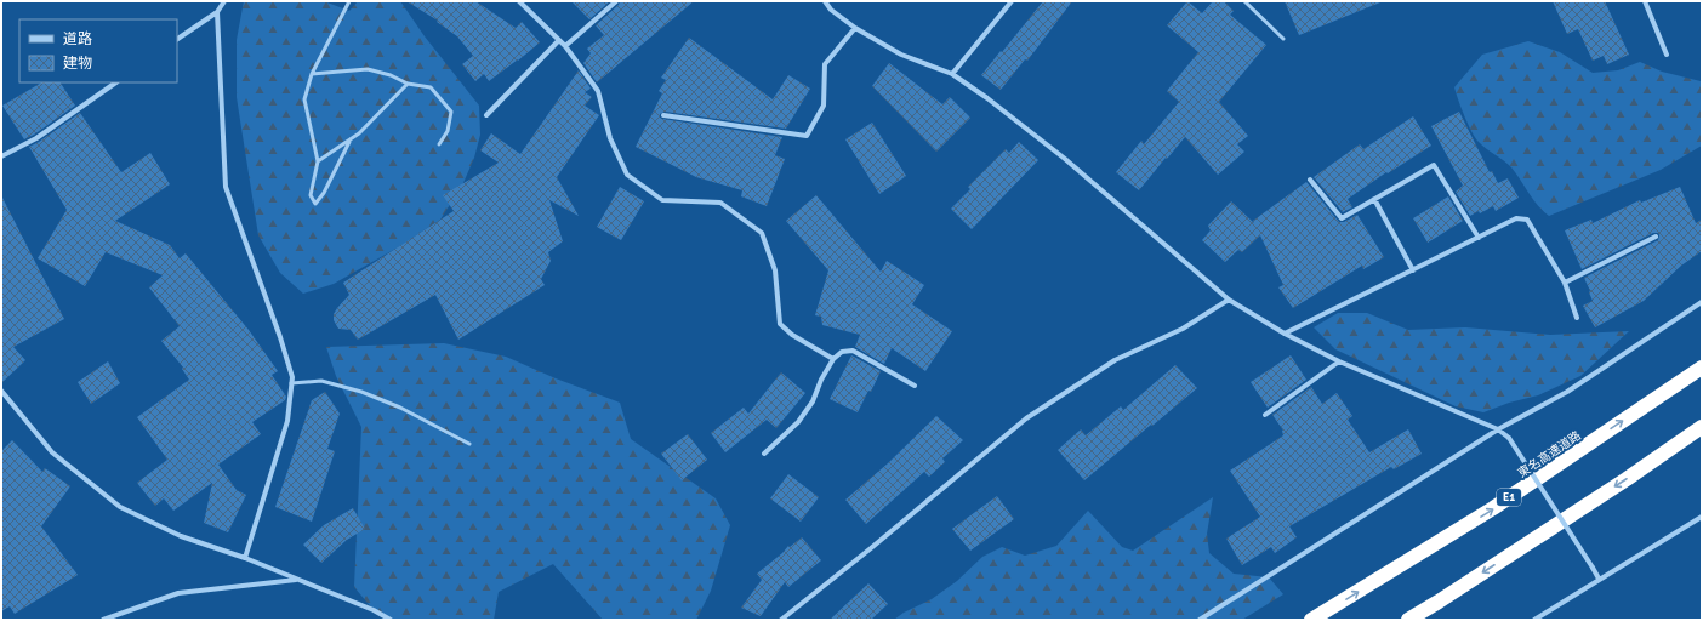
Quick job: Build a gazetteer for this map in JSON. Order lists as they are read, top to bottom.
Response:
{
  "streets": {
    "highway": ["東名高速道路", "E1"]
  },
  "legend": ["道路", "建物"]
}
